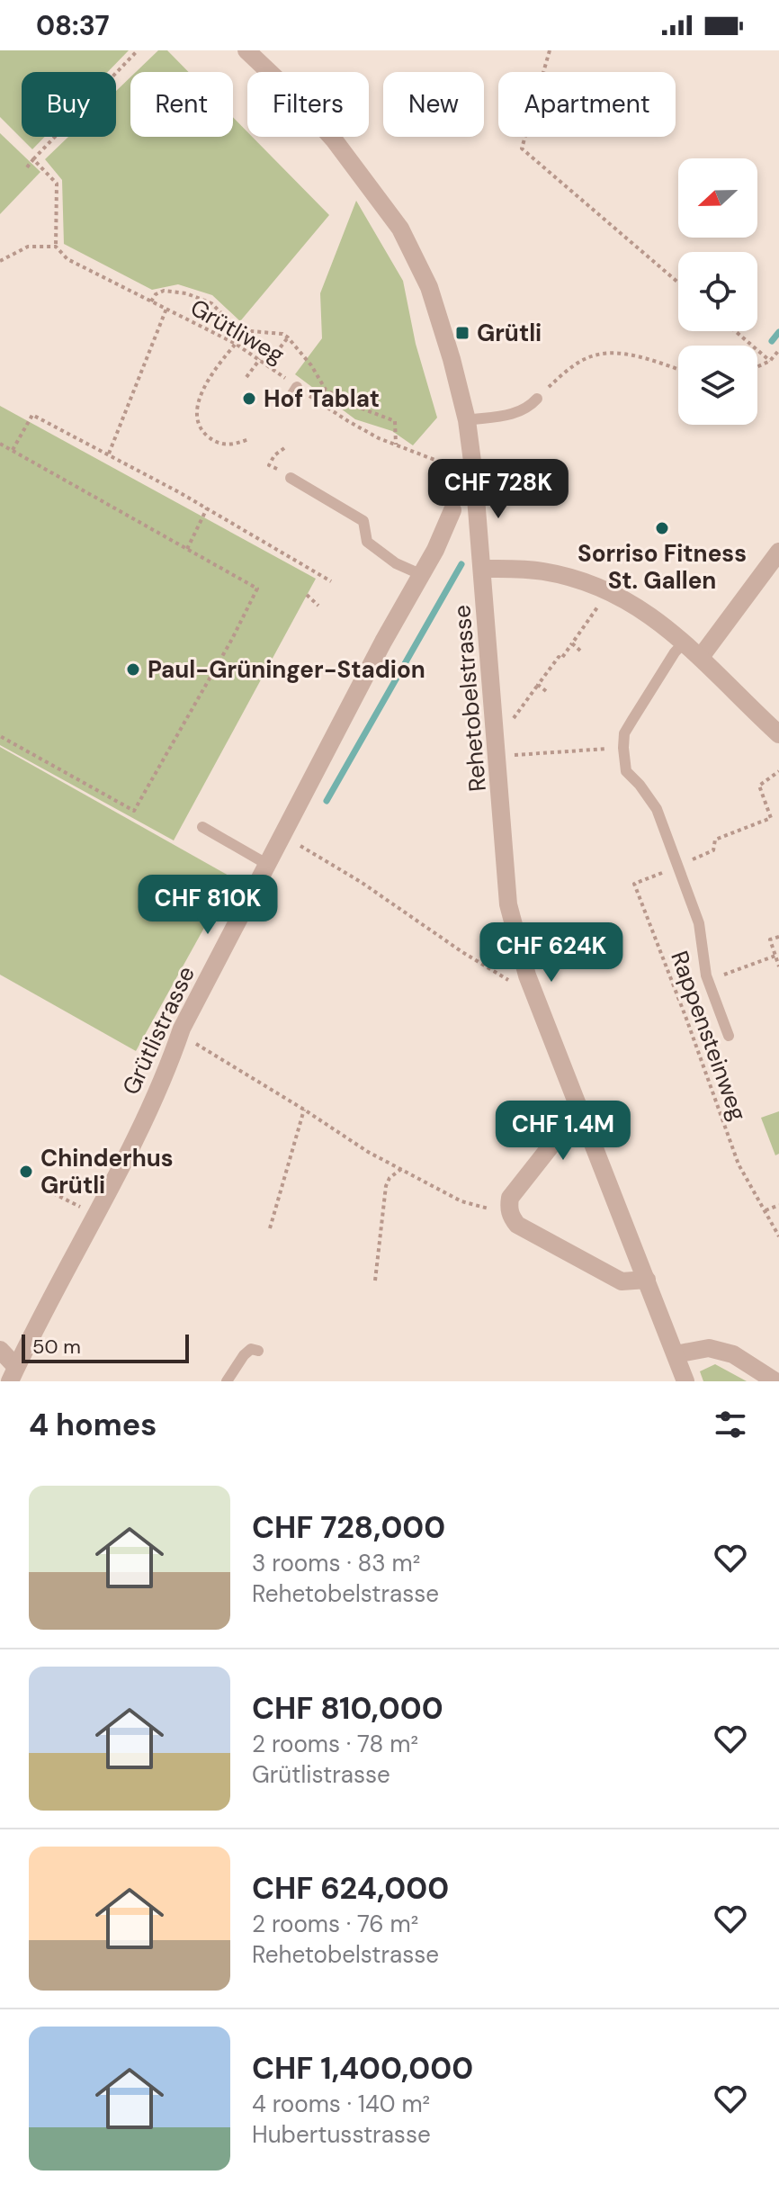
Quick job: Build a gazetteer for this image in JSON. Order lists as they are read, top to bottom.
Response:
{
  "streets": {
    "street": ["Rehetobelstrasse", "Grütlistrasse"],
    "path": ["Grütliweg", "Rappensteinweg"]
  },
  "places": {
    "transit": ["Grütli"],
    "other": [
      "Hof Tablat",
      "Sorriso Fitness St. Gallen",
      "Paul-Grüninger-Stadion",
      "Chinderhus Grütli"
    ]
  },
  "scale_bar": "50 m",
  "north": "left",
  "page": {
    "status": "08:37",
    "chip": [
      "Buy",
      "Rent",
      "Filters",
      "New",
      "Apartment"
    ],
    "price": [
      "CHF 728K",
      "CHF 810K",
      "CHF 624K",
      "CHF 1.4M"
    ],
    "scale": "50 m",
    "heading": "4 homes",
    "list": [
      {
        "name": "CHF 728,000",
        "note": "3 rooms · 83 m² · Rehetobelstrasse"
      },
      {
        "name": "CHF 810,000",
        "note": "2 rooms · 78 m² · Grütlistrasse"
      },
      {
        "name": "CHF 624,000",
        "note": "2 rooms · 76 m² · Rehetobelstrasse"
      },
      {
        "name": "CHF 1,400,000",
        "note": "4 rooms · 140 m² · Hubertusstrasse"
      }
    ]
  }
}
